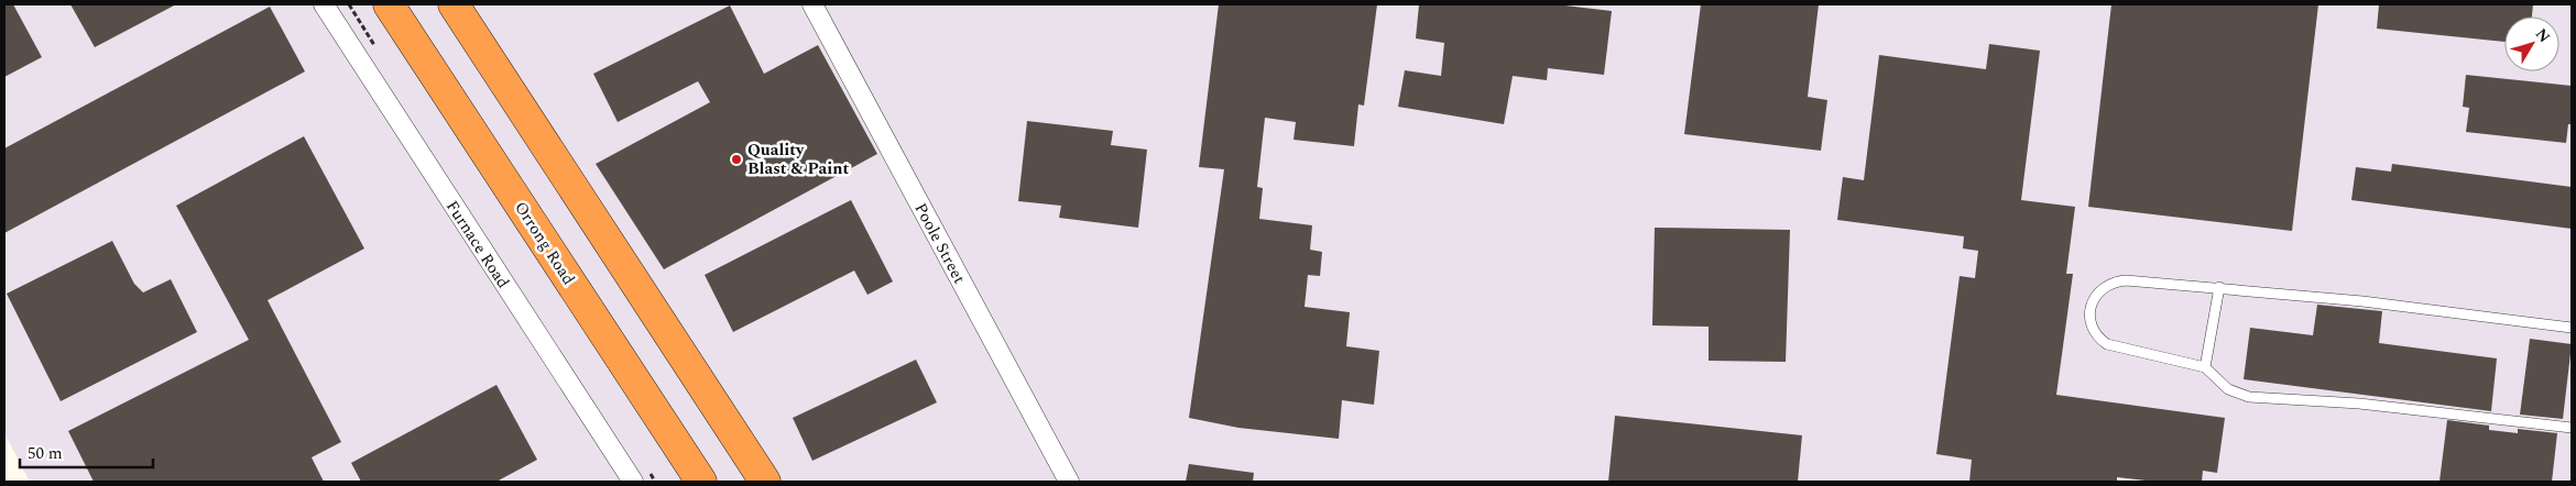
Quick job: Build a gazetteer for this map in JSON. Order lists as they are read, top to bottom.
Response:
{
  "streets": {
    "highway": ["Orrong Road"],
    "street": ["Poole Street", "Furnace Road"]
  },
  "places": ["Quality Blast & Paint"],
  "scale_bar": "50 m",
  "north": "top right"
}
